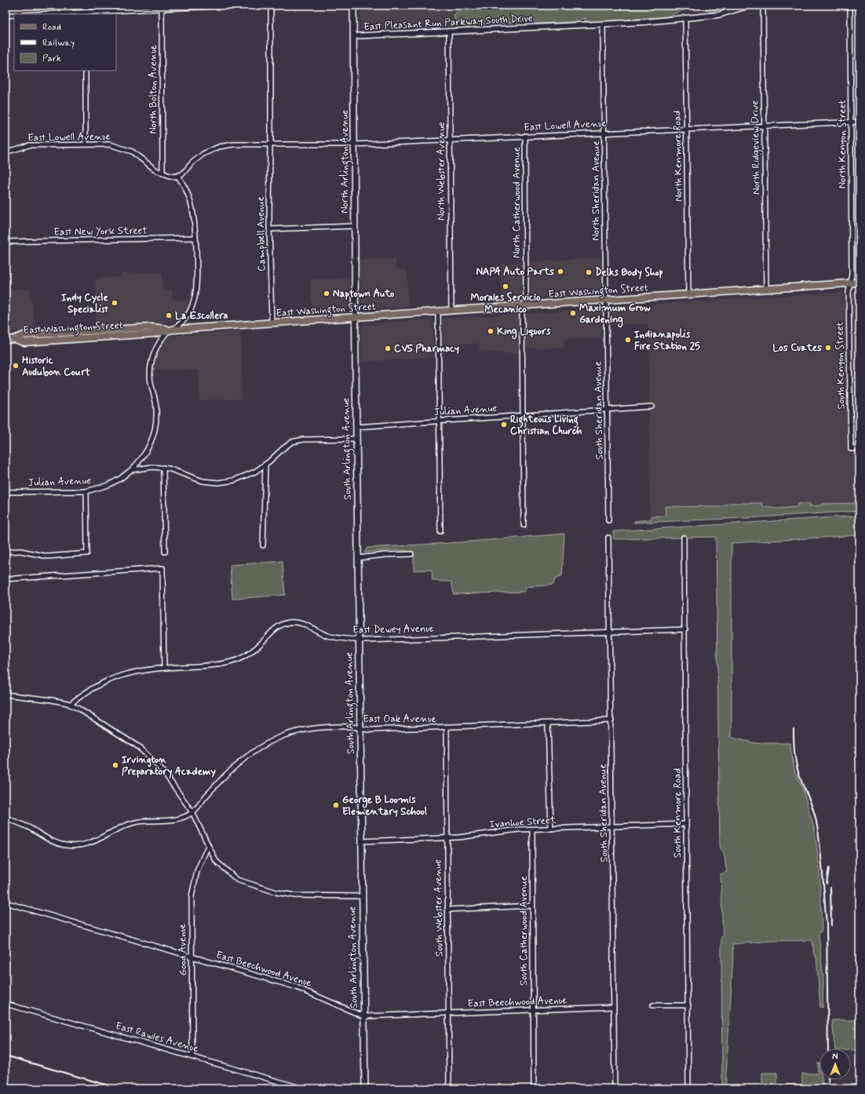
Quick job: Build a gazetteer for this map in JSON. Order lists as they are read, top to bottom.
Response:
{
  "streets": {
    "main road": ["North Arlington Avenue", "East Washington Street", "South Arlington Avenue"],
    "street": [
      "East Pleasant Run Parkway South Drive",
      "North Bolton Avenue",
      "East Lowell Avenue",
      "North Kenyon Street",
      "North Ridgeview Drive",
      "North Kenmore Road",
      "North Webster Avenue",
      "North Sheridan Avenue",
      "North Catherwood Avenue",
      "East New York Street",
      "Campbell Avenue",
      "South Kenyon Street",
      "Julian Avenue",
      "South Sheridan Avenue",
      "East Dewey Avenue",
      "East Oak Avenue",
      "South Kenmore Road",
      "Ivanhoe Street",
      "South Webster Avenue",
      "South Catherwood Avenue",
      "Good Avenue",
      "East Beechwood Avenue",
      "East Rawles Avenue"
    ]
  },
  "crossings": [
    ["East Pleasant Run Parkway South Drive", "North Kenmore Road"],
    ["East Pleasant Run Parkway South Drive", "North Arlington Avenue"],
    ["East Pleasant Run Parkway South Drive", "North Webster Avenue"],
    ["East Pleasant Run Parkway South Drive", "North Sheridan Avenue"],
    ["North Bolton Avenue", "East Lowell Avenue"],
    ["East Lowell Avenue", "North Kenyon Street"],
    ["East Lowell Avenue", "North Ridgeview Drive"],
    ["East Lowell Avenue", "North Kenmore Road"],
    ["East Lowell Avenue", "North Arlington Avenue"],
    ["East Lowell Avenue", "North Webster Avenue"],
    ["East Lowell Avenue", "North Sheridan Avenue"],
    ["East Lowell Avenue", "North Catherwood Avenue"],
    ["East Lowell Avenue", "Campbell Avenue"],
    ["North Kenyon Street", "East Washington Street"],
    ["North Kenyon Street", "South Kenyon Street"],
    ["North Ridgeview Drive", "East Washington Street"],
    ["North Kenmore Road", "East Washington Street"],
    ["North Arlington Avenue", "East Washington Street"],
    ["North Arlington Avenue", "South Arlington Avenue"],
    ["North Webster Avenue", "East Washington Street"],
    ["North Sheridan Avenue", "East Washington Street"],
    ["North Sheridan Avenue", "South Sheridan Avenue"],
    ["North Catherwood Avenue", "East Washington Street"],
    ["Campbell Avenue", "East Washington Street"],
    ["East Washington Street", "South Kenyon Street"],
    ["East Washington Street", "South Sheridan Avenue"],
    ["East Washington Street", "South Arlington Avenue"],
    ["Julian Avenue", "South Sheridan Avenue"],
    ["Julian Avenue", "South Arlington Avenue"],
    ["South Sheridan Avenue", "East Dewey Avenue"],
    ["South Sheridan Avenue", "East Oak Avenue"],
    ["South Sheridan Avenue", "Ivanhoe Street"],
    ["South Sheridan Avenue", "East Beechwood Avenue"],
    ["South Arlington Avenue", "East Dewey Avenue"],
    ["South Arlington Avenue", "East Oak Avenue"],
    ["South Arlington Avenue", "Ivanhoe Street"],
    ["South Arlington Avenue", "East Beechwood Avenue"],
    ["East Dewey Avenue", "South Kenmore Road"],
    ["East Oak Avenue", "South Webster Avenue"],
    ["South Kenmore Road", "Ivanhoe Street"],
    ["Ivanhoe Street", "South Webster Avenue"],
    ["Ivanhoe Street", "South Catherwood Avenue"],
    ["South Webster Avenue", "East Beechwood Avenue"],
    ["South Catherwood Avenue", "East Beechwood Avenue"],
    ["Good Avenue", "East Beechwood Avenue"],
    ["Good Avenue", "East Rawles Avenue"]
  ],
  "places": [
    "NAPA Auto Parts",
    "Delks Body Shop",
    "Morales Servicio Mecanico",
    "Naptown Auto",
    "Indy Cycle Specialist",
    "Maximum Grow Gardening",
    "La Escollera",
    "King Liquors",
    "Indianapolis Fire Station 25",
    "Los Cuates",
    "CVS Pharmacy",
    "Historic Audubon Court",
    "Righteous Living Christian Church",
    "Irvington Preparatory Academy",
    "George B Loomis Elementary School"
  ],
  "legend": ["Road", "Railway", "Park"],
  "north": "top"
}
